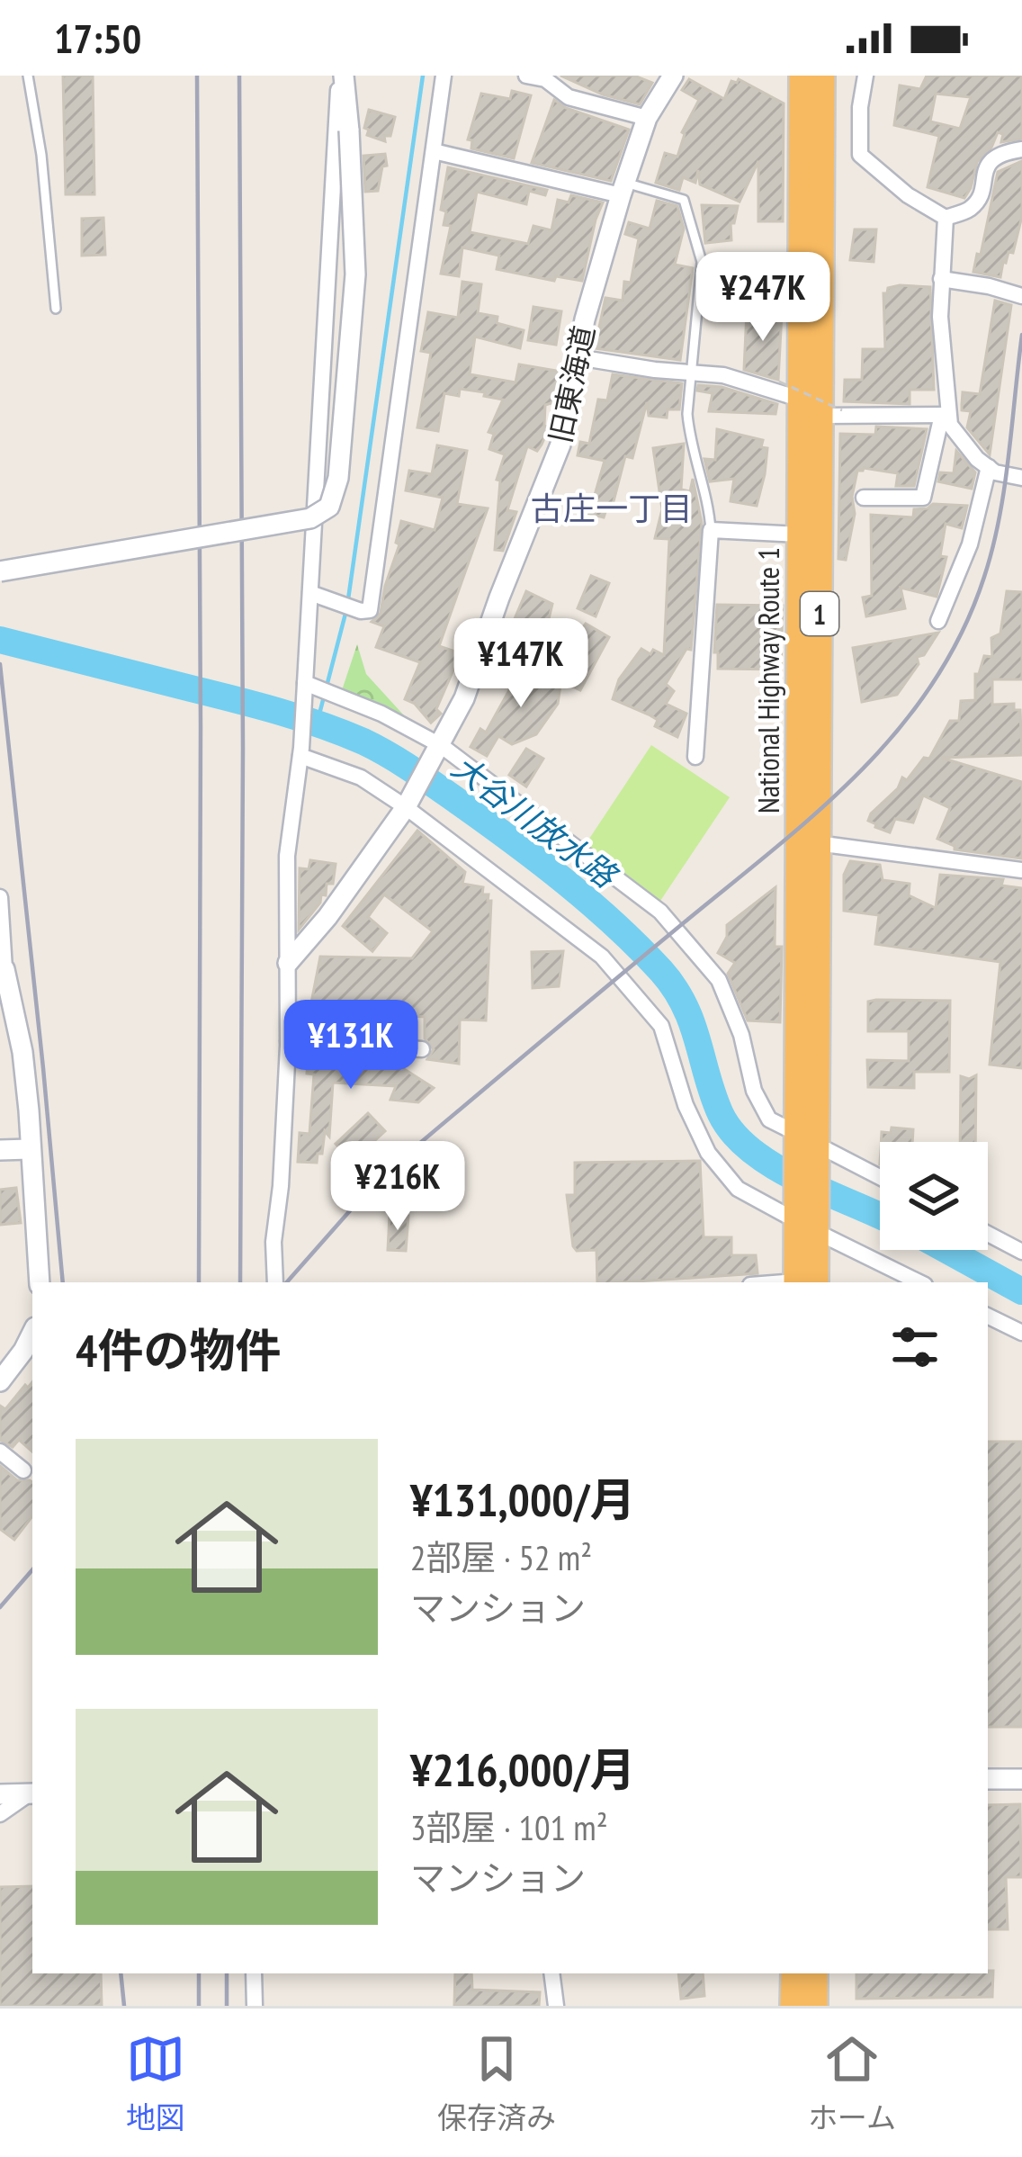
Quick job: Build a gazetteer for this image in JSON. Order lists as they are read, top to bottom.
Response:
{
  "streets": {
    "highway": ["1", "National Highway Route 1"],
    "street": ["旧東海道"]
  },
  "districts": ["古庄一丁目"],
  "water": ["大谷川放水路"],
  "page": {
    "status": "17:50",
    "price": [
      "¥247K",
      "¥147K",
      "¥131K",
      "¥216K"
    ],
    "heading": "4件の物件",
    "list": [
      {
        "name": "¥131,000/月",
        "note": "2部屋 · 52 m² · マンション"
      },
      {
        "name": "¥216,000/月",
        "note": "3部屋 · 101 m² · マンション"
      }
    ],
    "tabs": ["地図", "保存済み", "ホーム"]
  }
}
